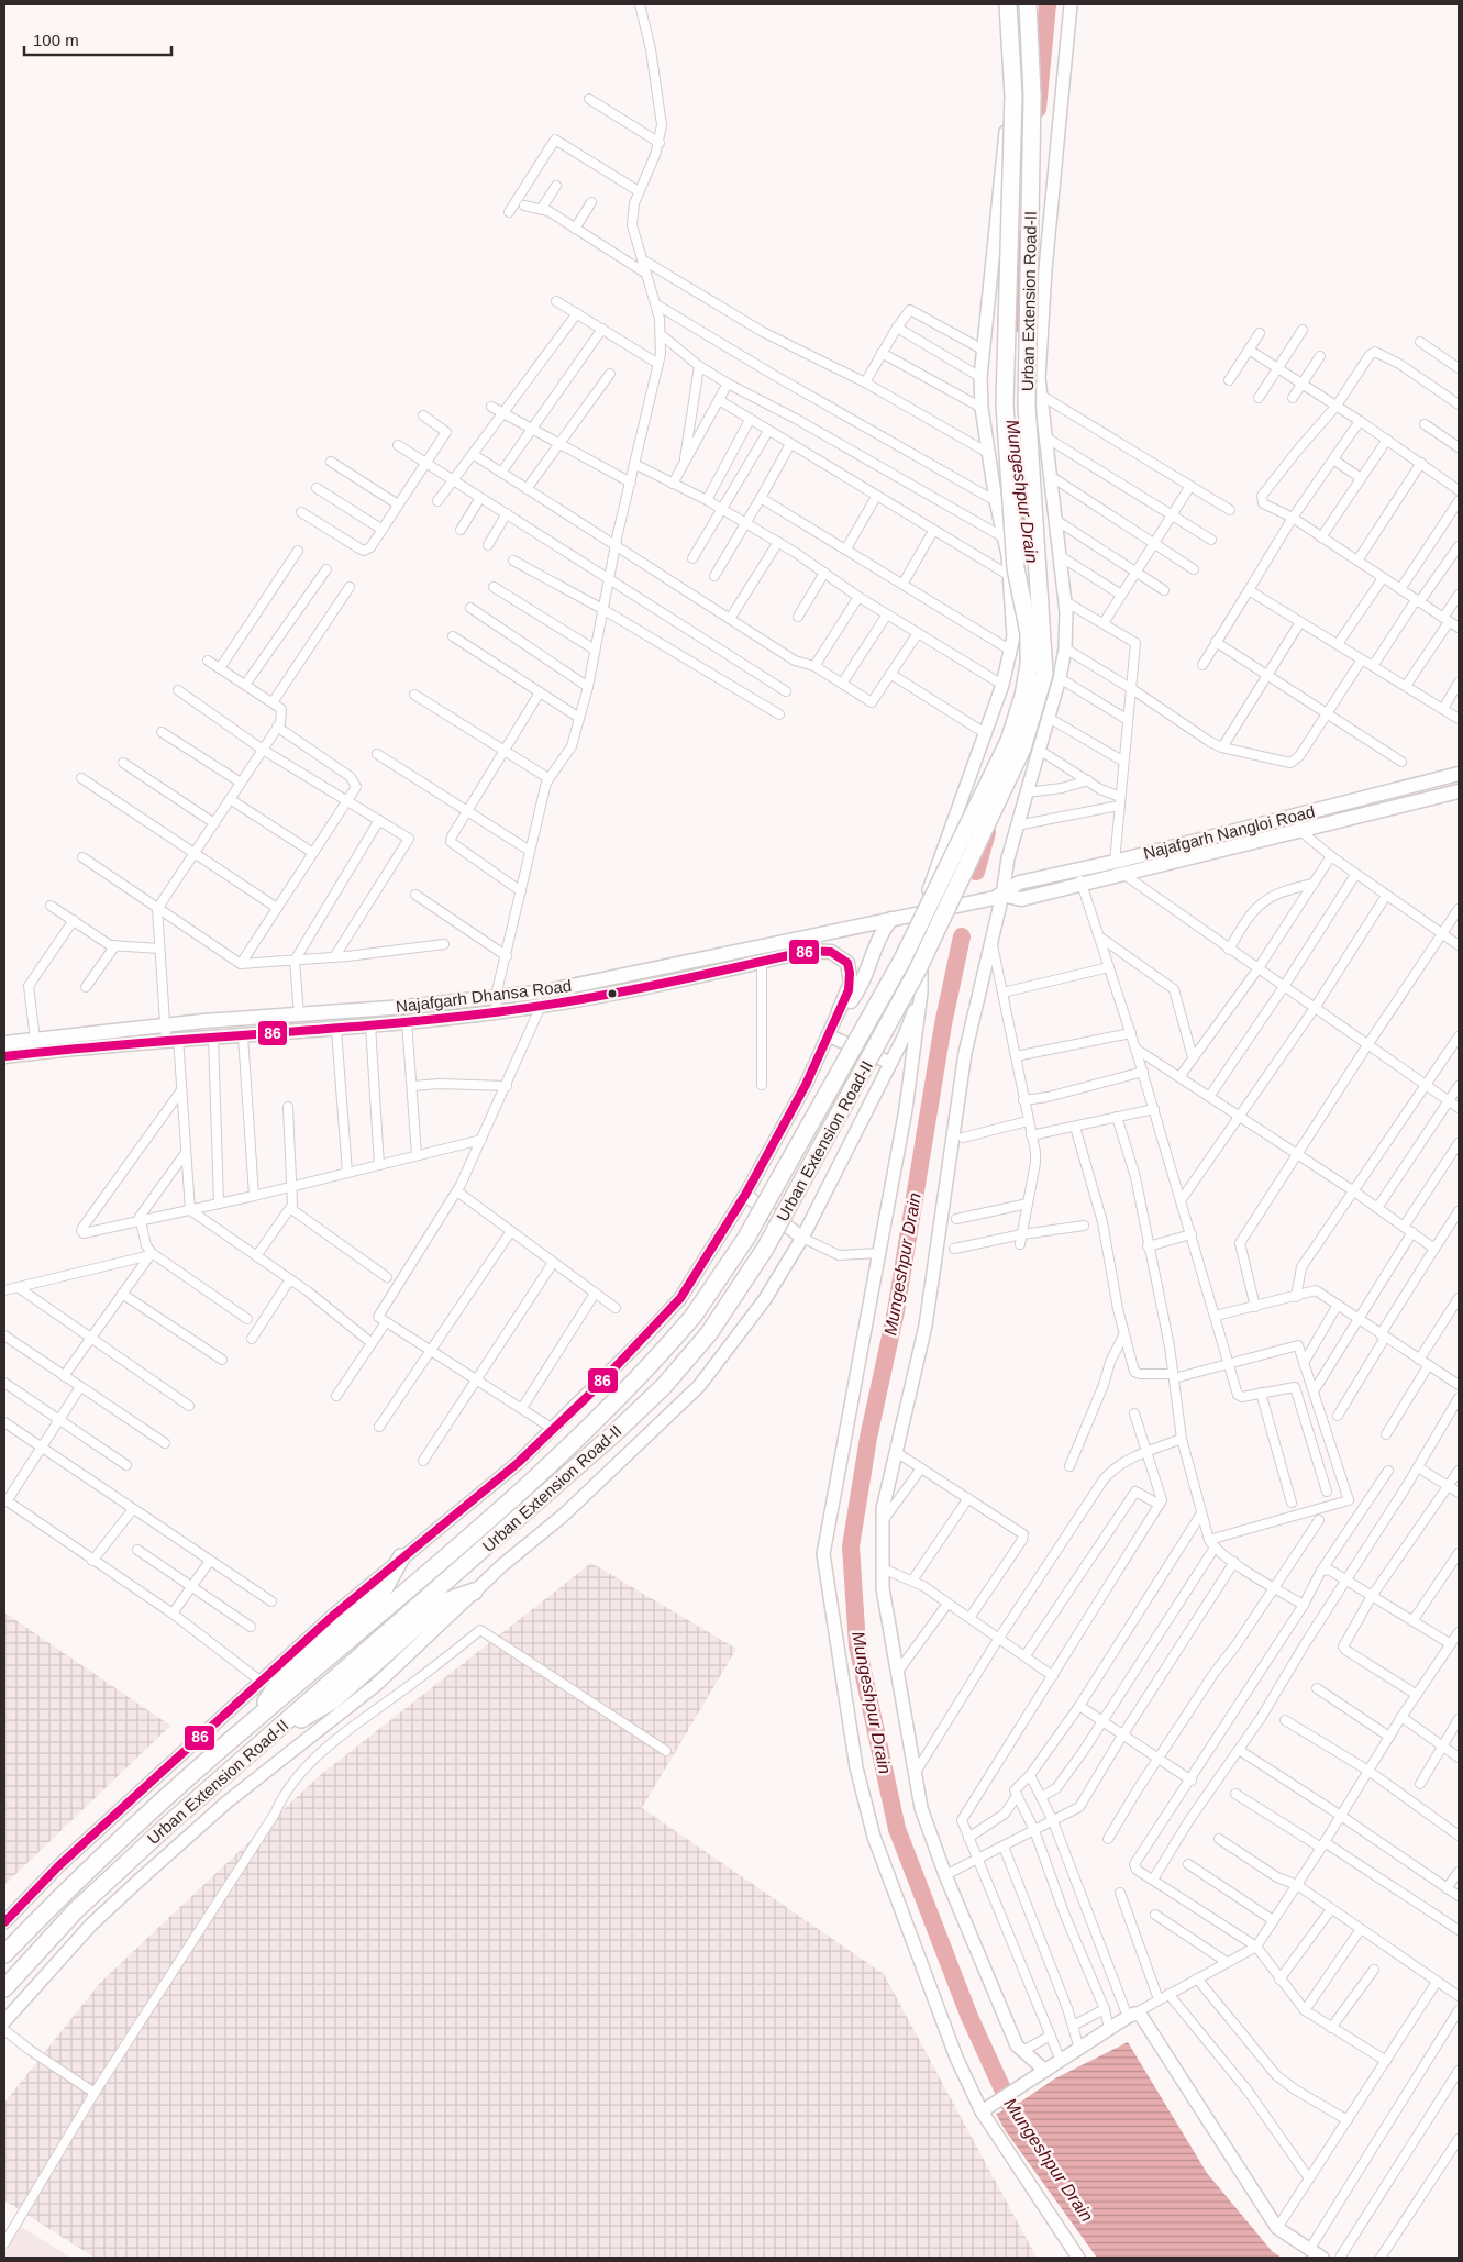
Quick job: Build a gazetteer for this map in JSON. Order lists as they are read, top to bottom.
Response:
{
  "streets": {
    "highway": ["Urban Extension Road-II"],
    "main road": ["Najafgarh Nangloi Road", "Najafgarh Dhansa Road"]
  },
  "crossings": [
    ["Najafgarh Nangloi Road", "Najafgarh Dhansa Road"]
  ],
  "water": ["Mungeshpur Drain"],
  "lines": ["transit line 86"],
  "scale_bar": "100 m"
}
